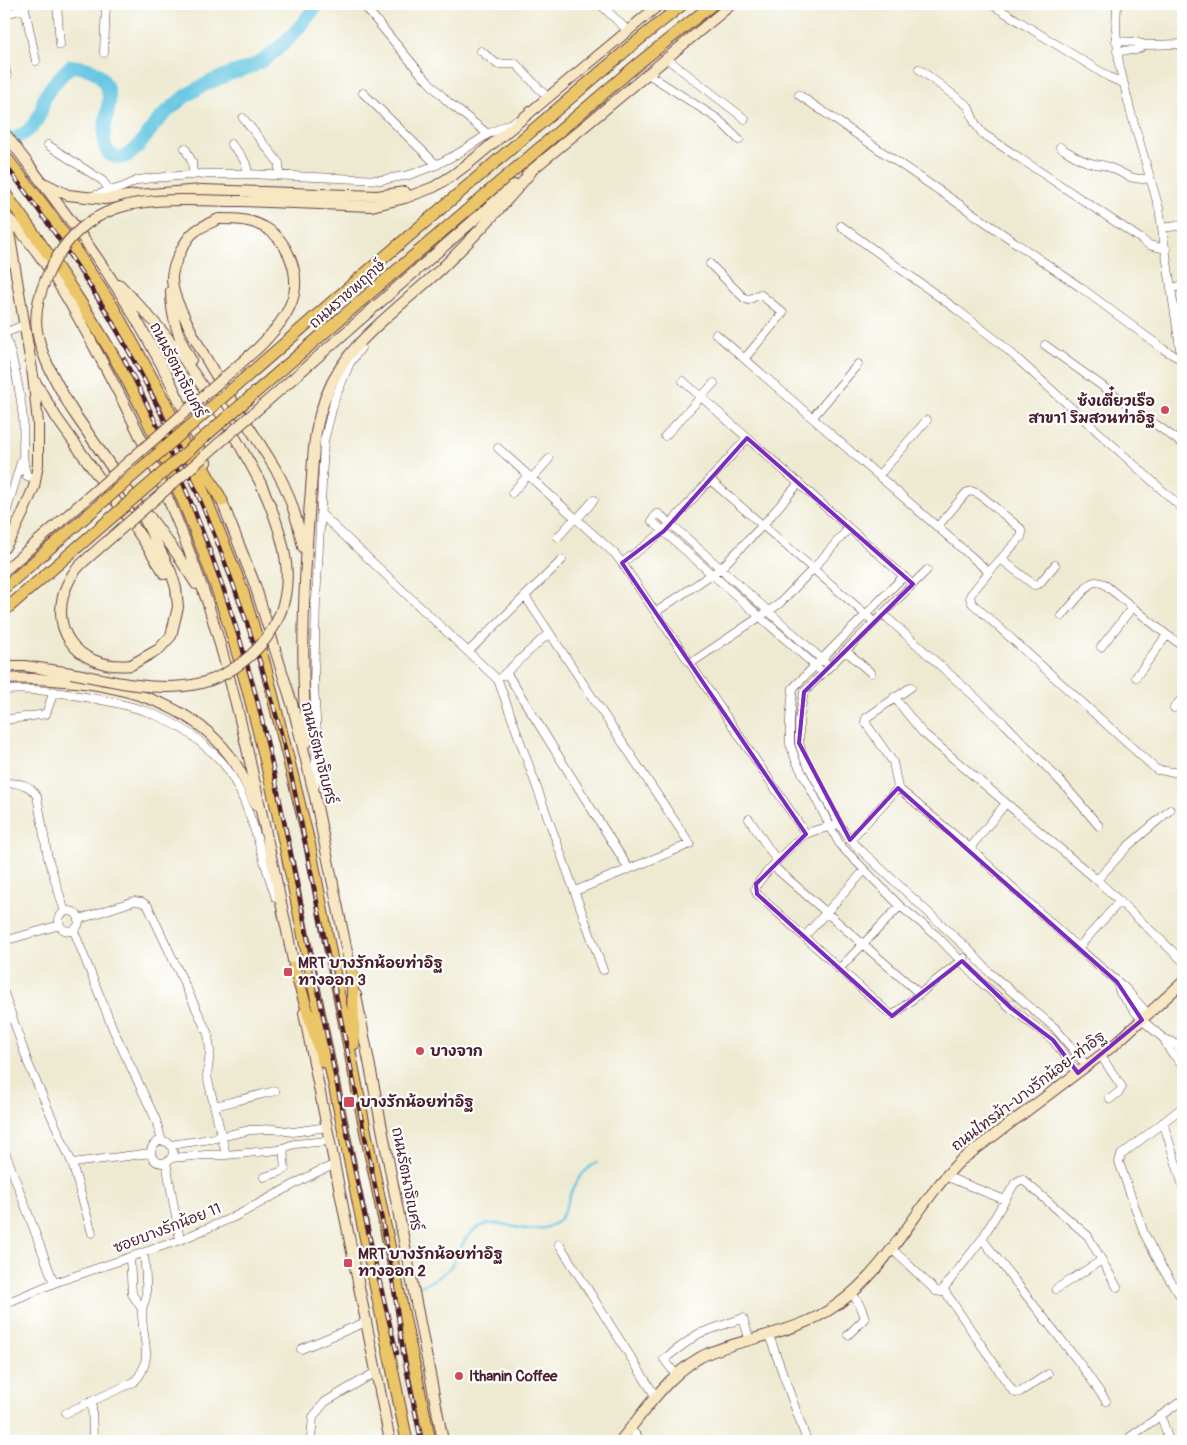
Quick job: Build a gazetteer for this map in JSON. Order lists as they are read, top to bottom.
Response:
{
  "streets": {
    "main road": ["ถนนราชพฤกษ์", "ถนนรัตนาธิเบศร์", "ถนนไทรม้า-บางรักน้อย-ท่าอิฐ"],
    "street": ["ซอยบางรักน้อย 11"]
  },
  "places": {
    "other": ["ซ้งเตี๋ยวเรือ สาขา1 ริมสวนท่าอิฐ", "บางจาก", "Ithanin Coffee"],
    "transit": ["MRT บางรักน้อยท่าอิฐ ทางออก 3", "บางรักน้อยท่าอิฐ", "MRT บางรักน้อยท่าอิฐ ทางออก 2"]
  }
}
